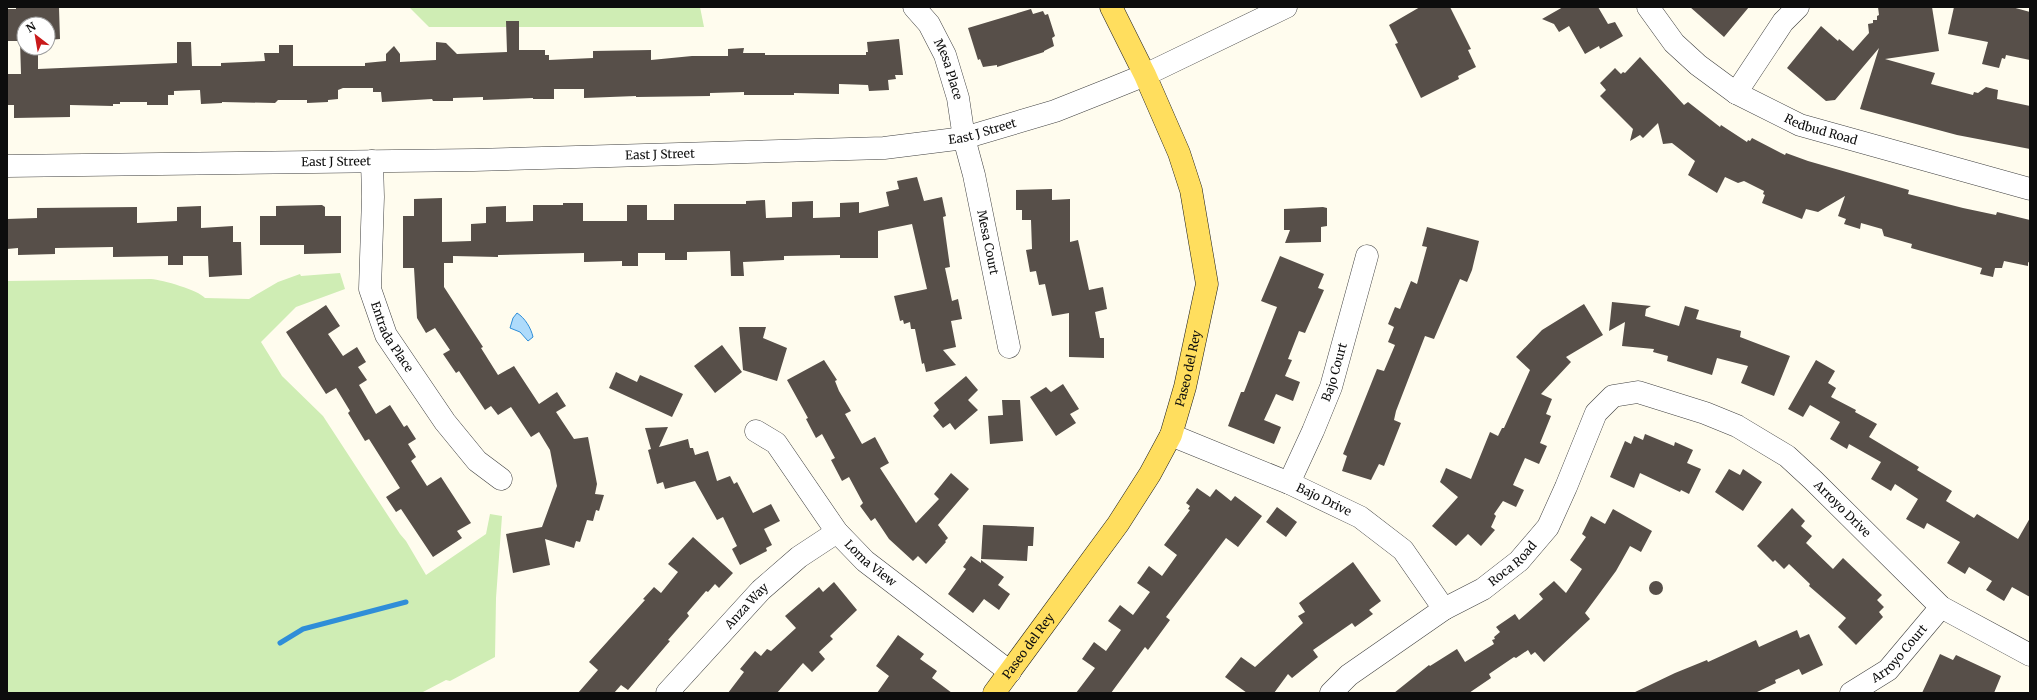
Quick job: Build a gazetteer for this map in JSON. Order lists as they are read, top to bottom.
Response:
{
  "streets": {
    "main road": ["Paseo del Rey"],
    "street": [
      "Mesa Place",
      "Redbud Road",
      "East J Street",
      "Mesa Court",
      "Entrada Place",
      "Bajo Court",
      "Bajo Drive",
      "Arroyo Drive",
      "Loma View",
      "Roca Road",
      "Anza Way",
      "Arroyo Court"
    ]
  },
  "crossings": [
    ["Mesa Place", "East J Street"],
    ["Mesa Place", "Mesa Court"],
    ["East J Street", "Mesa Court"],
    ["East J Street", "Entrada Place"],
    ["East J Street", "Paseo del Rey"],
    ["Paseo del Rey", "Bajo Drive"],
    ["Paseo del Rey", "Loma View"],
    ["Bajo Court", "Bajo Drive"],
    ["Bajo Drive", "Roca Road"],
    ["Arroyo Drive", "Roca Road"],
    ["Arroyo Drive", "Arroyo Court"],
    ["Loma View", "Anza Way"]
  ],
  "north": "top left"
}
